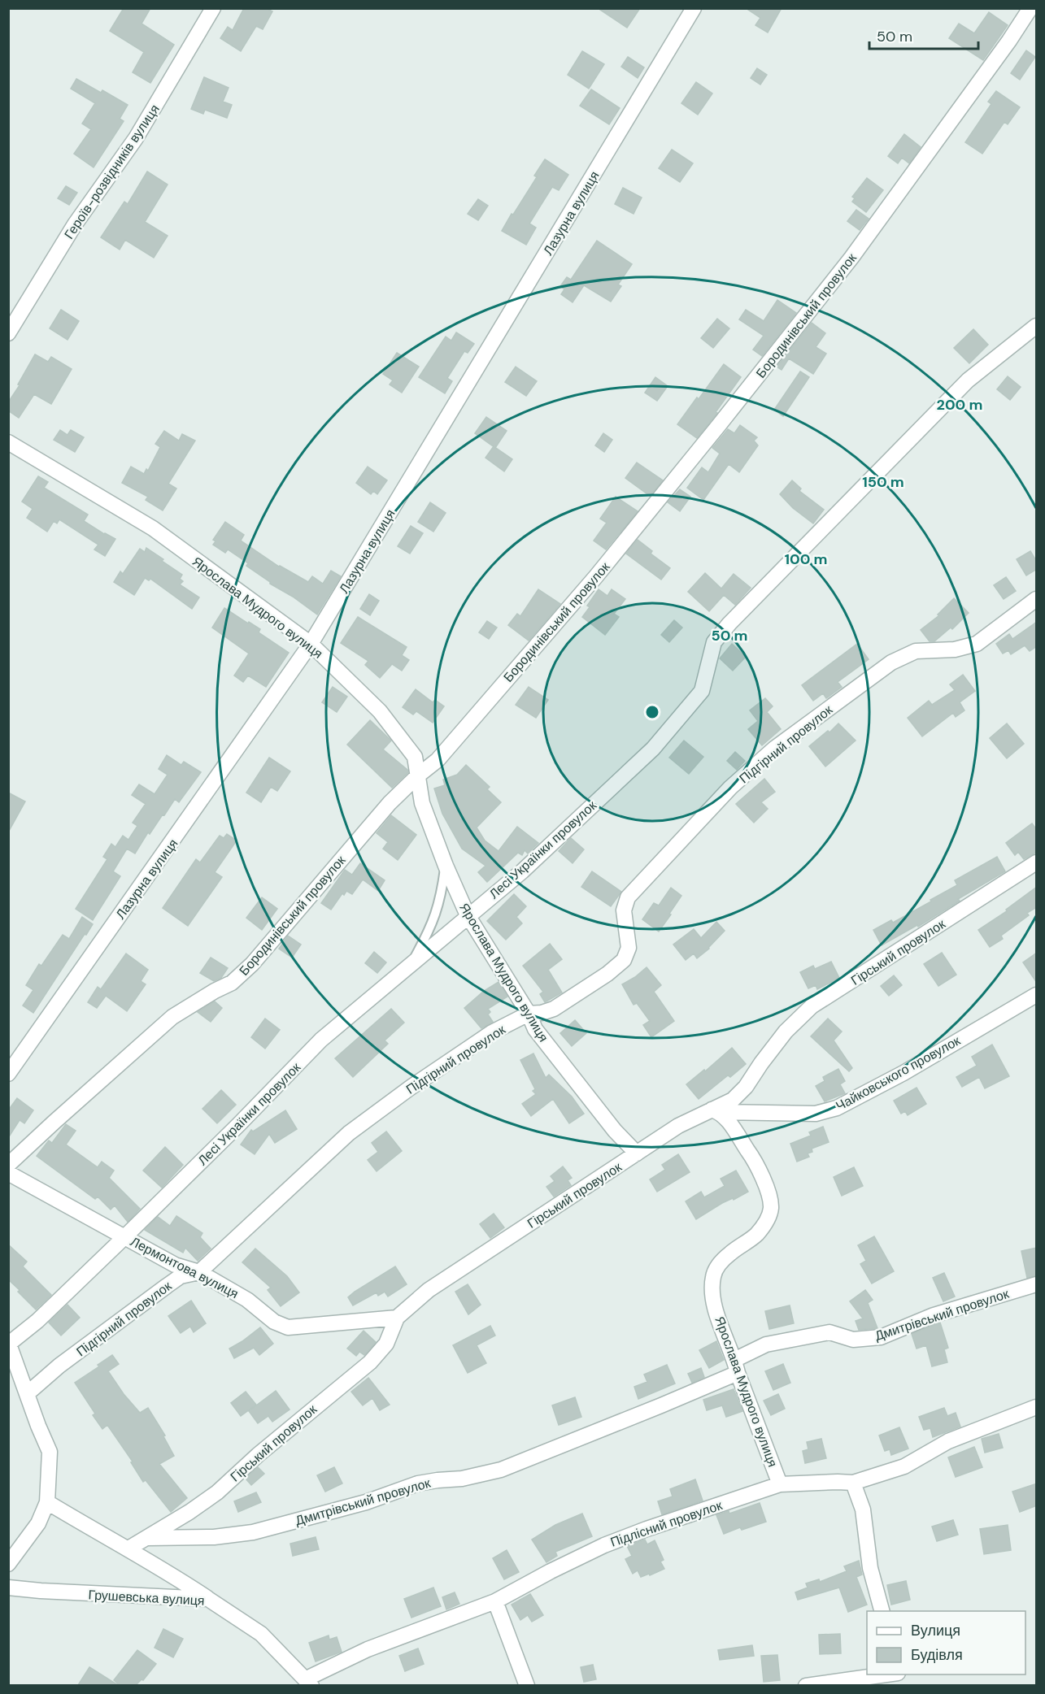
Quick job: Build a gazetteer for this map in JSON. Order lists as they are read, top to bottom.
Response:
{
  "streets": {
    "street": [
      "Героїв-розвідників вулиця",
      "Лазурна вулиця",
      "Бородинівський провулок",
      "Ярослава Мудрого вулиця",
      "Підгірний провулок",
      "Лесі Українки провулок",
      "Гірський провулок",
      "Чайковського провулок",
      "Лермонтова вулиця",
      "Дмитрівський провулок",
      "Підлісний провулок",
      "Грушевська вулиця"
    ]
  },
  "crossings": [
    ["Лазурна вулиця", "Ярослава Мудрого вулиця"],
    ["Бородинівський провулок", "Ярослава Мудрого вулиця"],
    ["Ярослава Мудрого вулиця", "Підгірний провулок"],
    ["Ярослава Мудрого вулиця", "Лесі Українки провулок"],
    ["Ярослава Мудрого вулиця", "Гірський провулок"],
    ["Ярослава Мудрого вулиця", "Чайковського провулок"],
    ["Ярослава Мудрого вулиця", "Дмитрівський провулок"],
    ["Ярослава Мудрого вулиця", "Підлісний провулок"],
    ["Підгірний провулок", "Лермонтова вулиця"],
    ["Лесі Українки провулок", "Лермонтова вулиця"],
    ["Гірський провулок", "Чайковського провулок"],
    ["Гірський провулок", "Лермонтова вулиця"],
    ["Гірський провулок", "Дмитрівський провулок"],
    ["Підлісний провулок", "Грушевська вулиця"]
  ],
  "legend": ["Вулиця", "Будівля"],
  "scale_bar": "50 m",
  "rings": [
    "200 m",
    "150 m",
    "100 m",
    "50 m"
  ]
}
